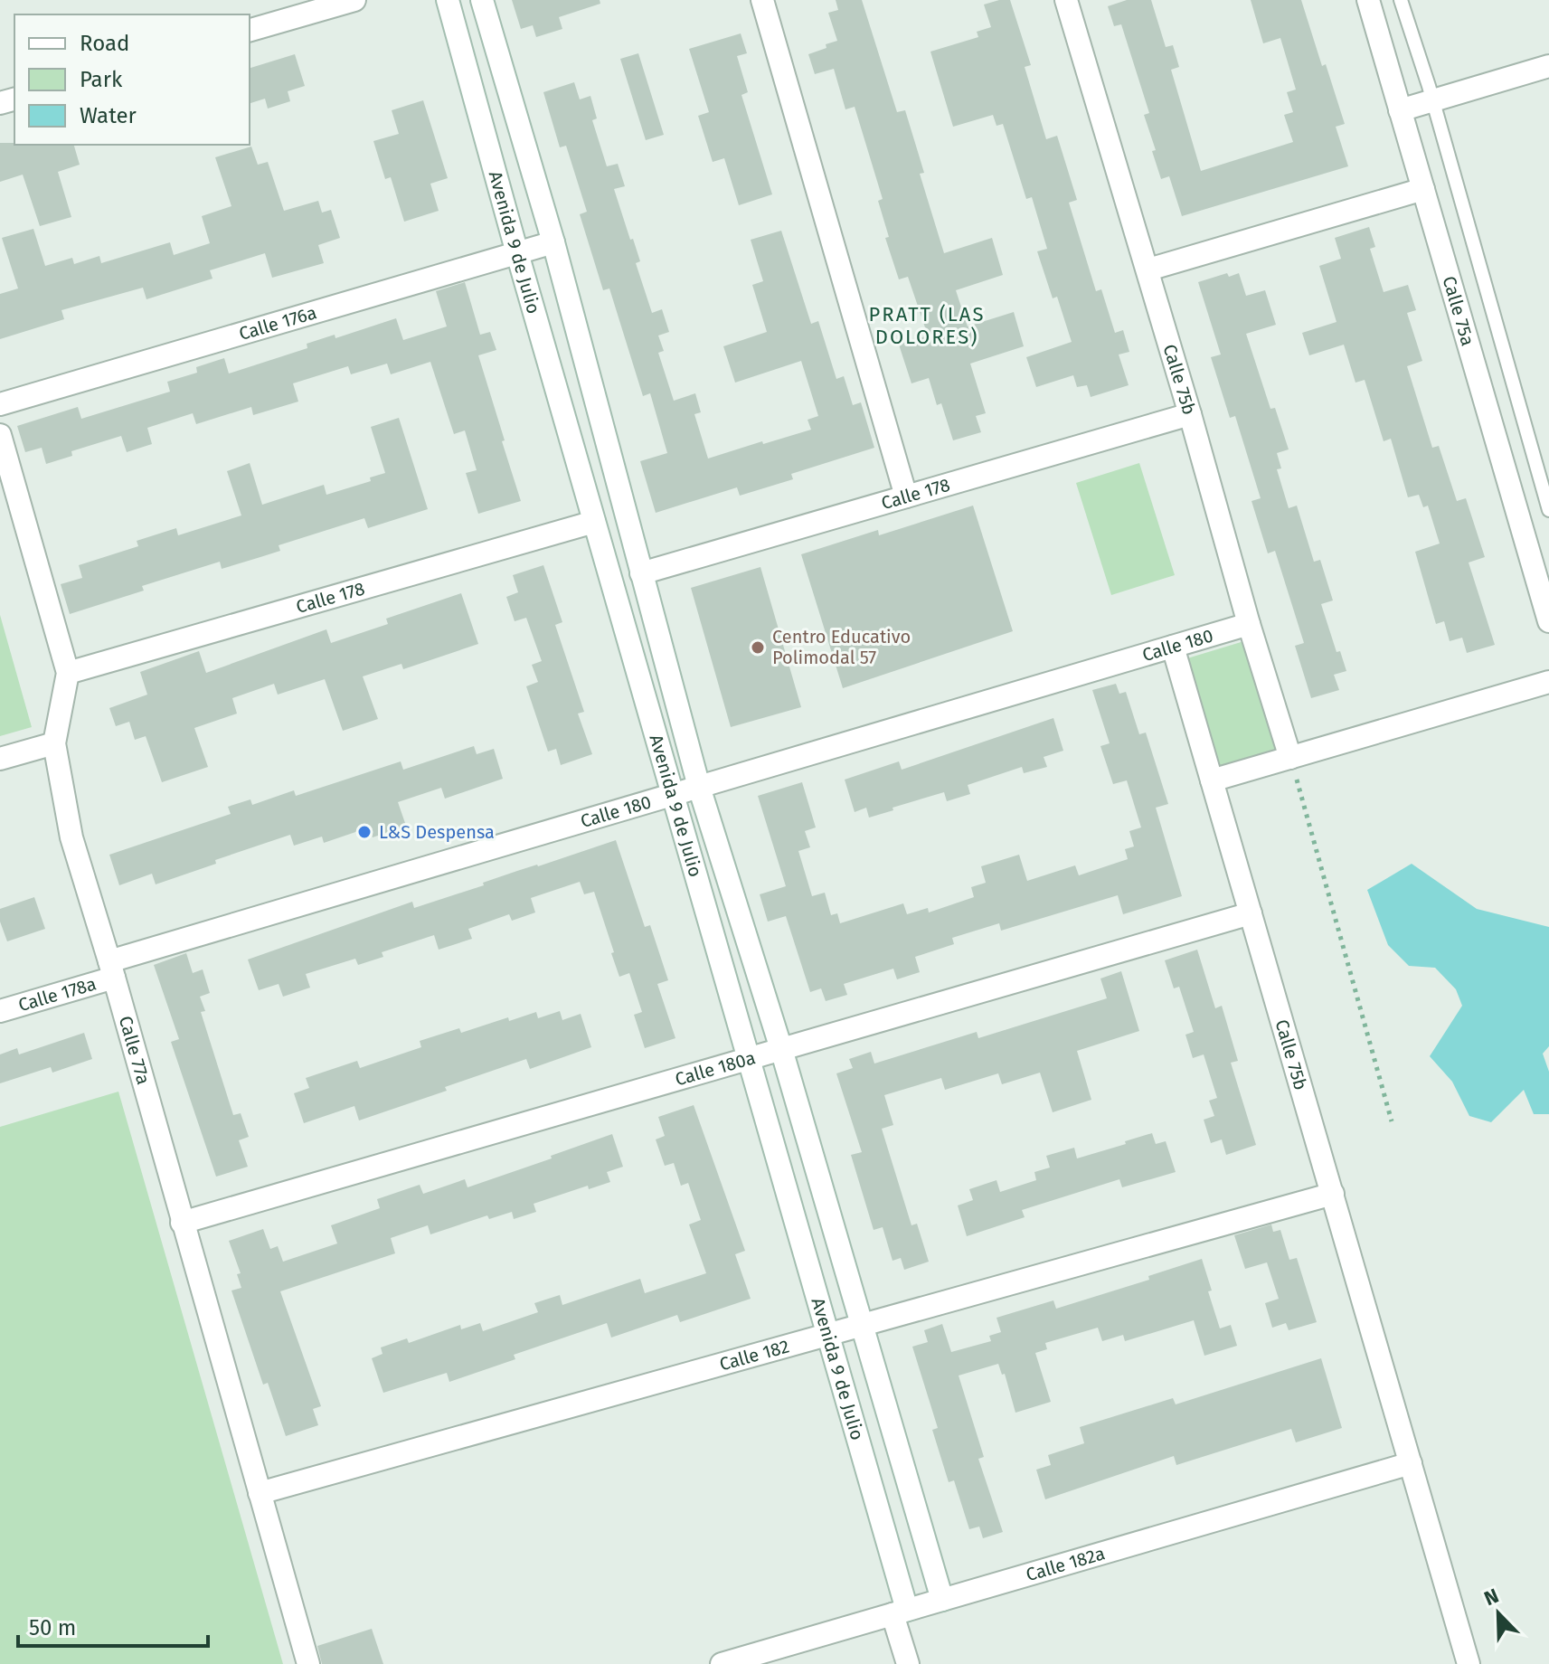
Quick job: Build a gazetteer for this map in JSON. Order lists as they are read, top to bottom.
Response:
{
  "streets": {
    "street": [
      "Avenida 9 de Julio",
      "Calle 75a",
      "Calle 176a",
      "Calle 75b",
      "Calle 178",
      "Calle 180",
      "Calle 178a",
      "Calle 77a",
      "Calle 180a",
      "Calle 182",
      "Calle 182a"
    ]
  },
  "crossings": [
    ["Avenida 9 de Julio", "Calle 176a"],
    ["Avenida 9 de Julio", "Calle 178"],
    ["Avenida 9 de Julio", "Calle 180"],
    ["Avenida 9 de Julio", "Calle 180a"],
    ["Avenida 9 de Julio", "Calle 182"],
    ["Avenida 9 de Julio", "Calle 182a"],
    ["Calle 75b", "Calle 178"],
    ["Calle 75b", "Calle 180"],
    ["Calle 75b", "Calle 180a"],
    ["Calle 75b", "Calle 182"],
    ["Calle 75b", "Calle 182a"],
    ["Calle 178", "Calle 77a"],
    ["Calle 180", "Calle 178a"],
    ["Calle 180", "Calle 77a"],
    ["Calle 178a", "Calle 77a"],
    ["Calle 77a", "Calle 180a"],
    ["Calle 77a", "Calle 182"]
  ],
  "districts": ["PRATT (LAS DOLORES)"],
  "places": ["Centro Educativo Polimodal 57", "L&S Despensa"],
  "legend": ["Road", "Park", "Water"],
  "scale_bar": "50 m",
  "north": "top left"
}
